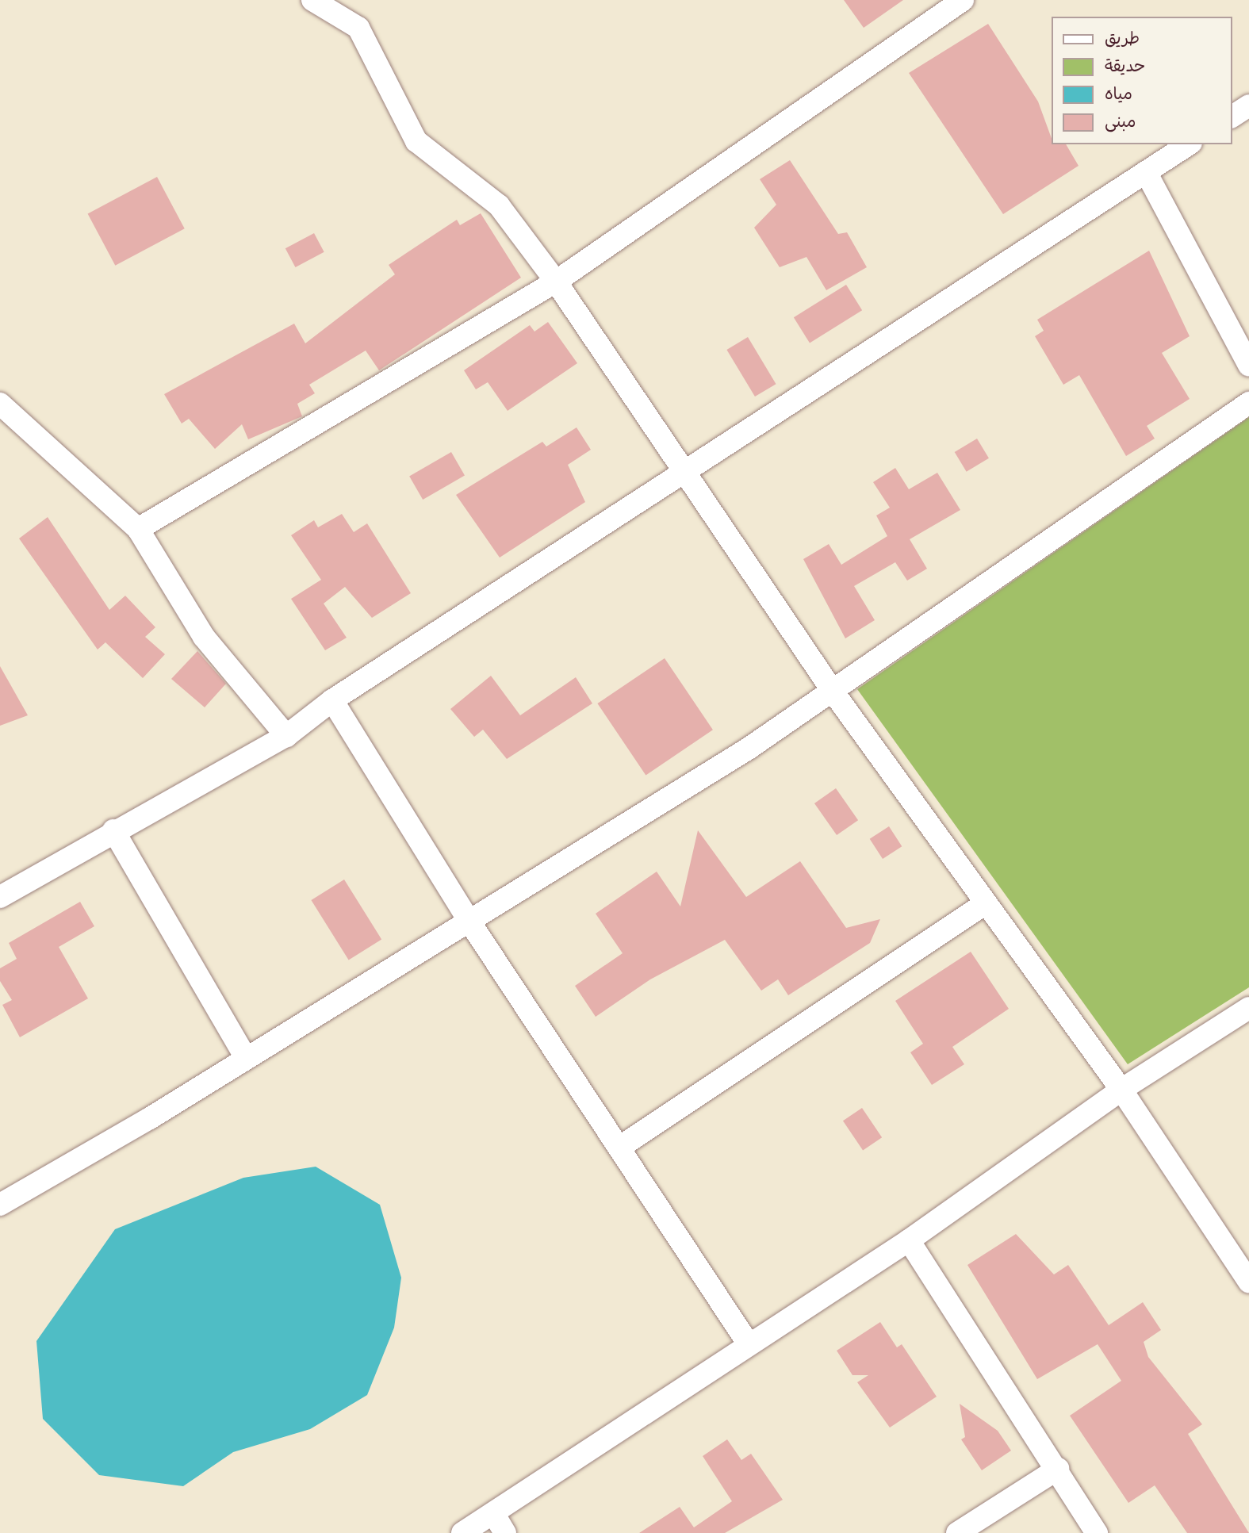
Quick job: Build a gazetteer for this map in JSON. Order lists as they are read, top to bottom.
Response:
{
  "legend": [
    "طريق",
    "حديقة",
    "مياه",
    "مبنى"
  ]
}
